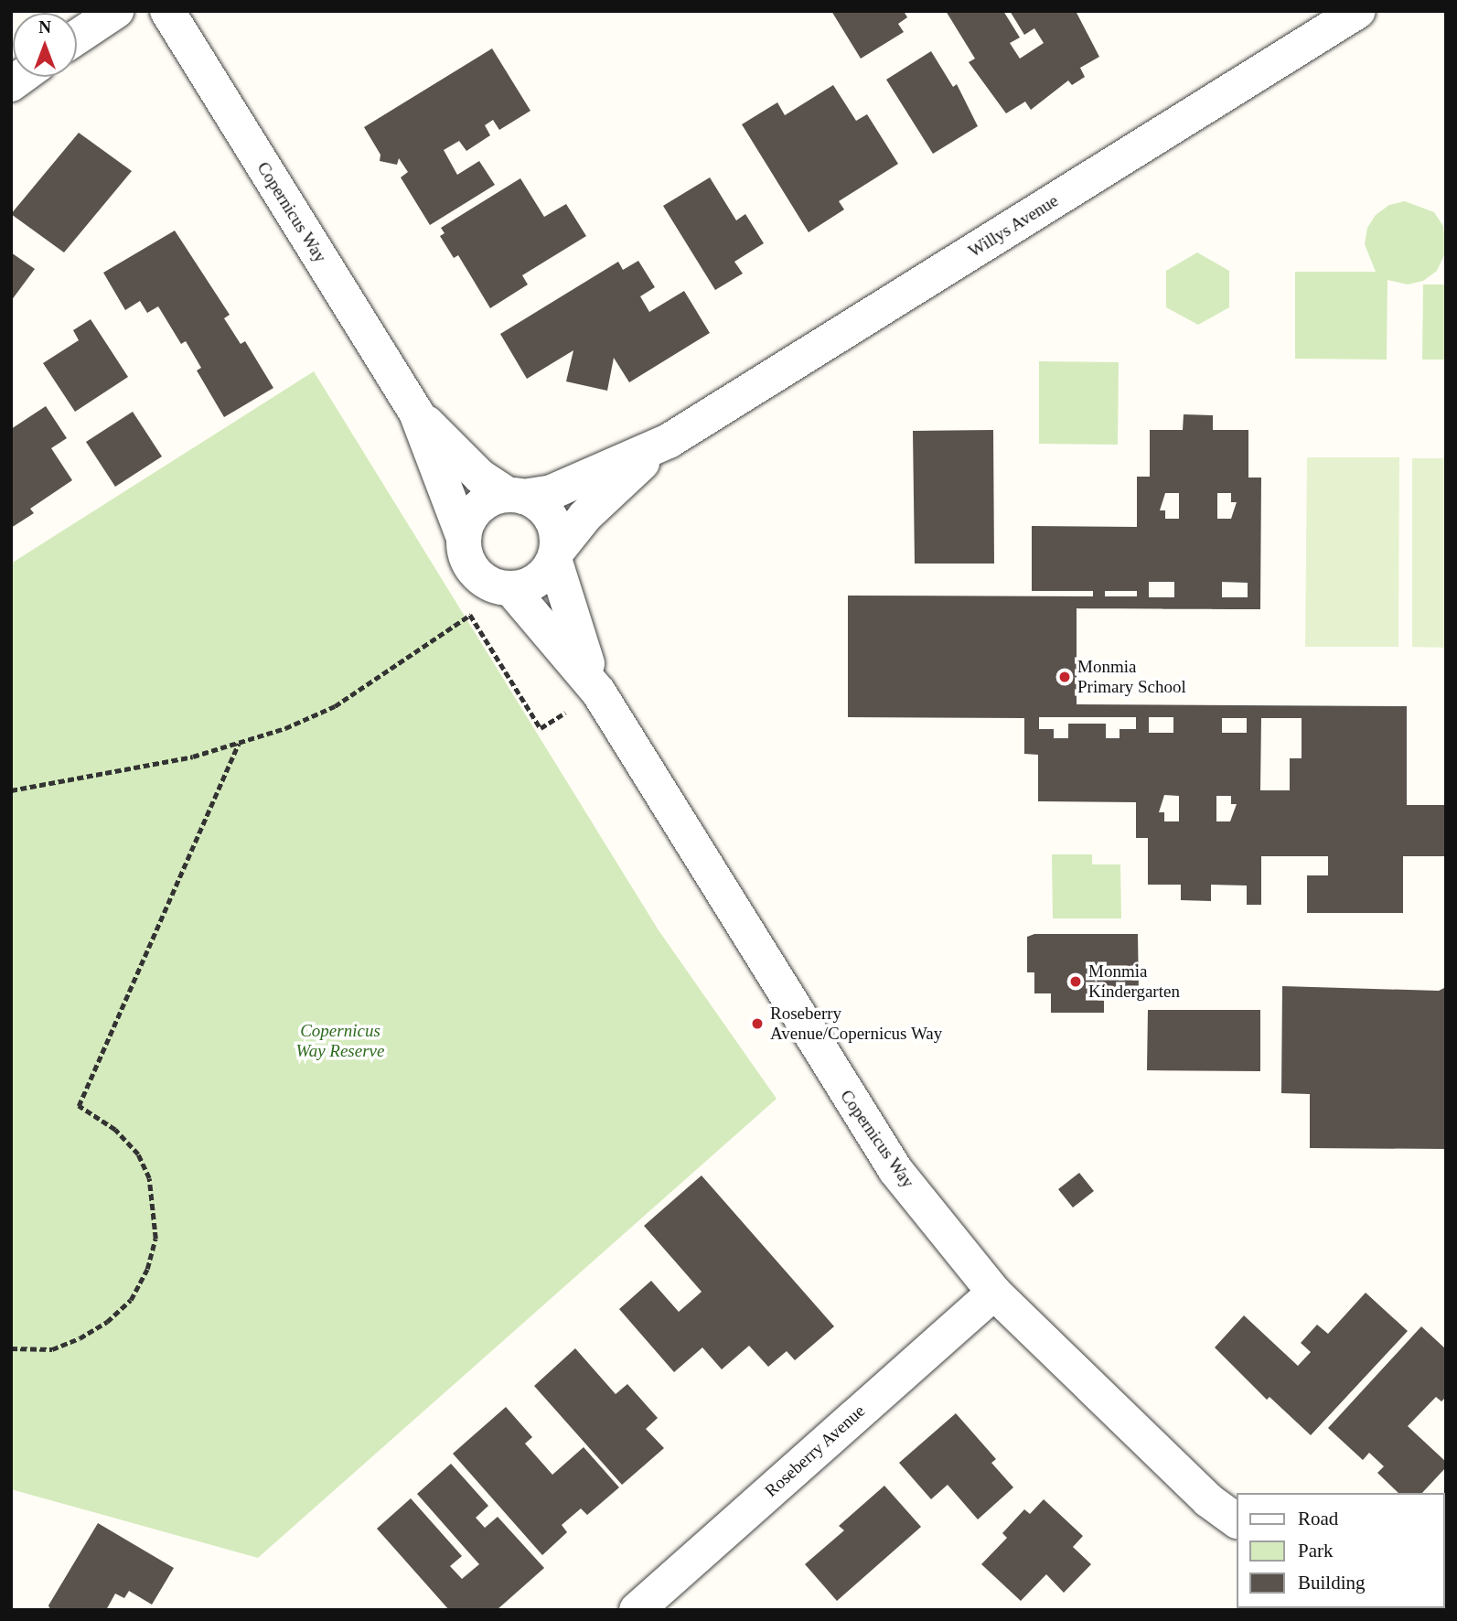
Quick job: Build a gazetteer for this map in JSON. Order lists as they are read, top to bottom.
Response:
{
  "streets": {
    "street": ["Copernicus Way", "Willys Avenue", "Roseberry Avenue"]
  },
  "crossings": [
    ["Copernicus Way", "Willys Avenue"],
    ["Copernicus Way", "Roseberry Avenue"]
  ],
  "parks": ["Copernicus Way Reserve"],
  "places": ["Monmia Primary School", "Monmia Kindergarten", "Roseberry Avenue/Copernicus Way"],
  "legend": ["Road", "Park", "Building"],
  "north": "top"
}
